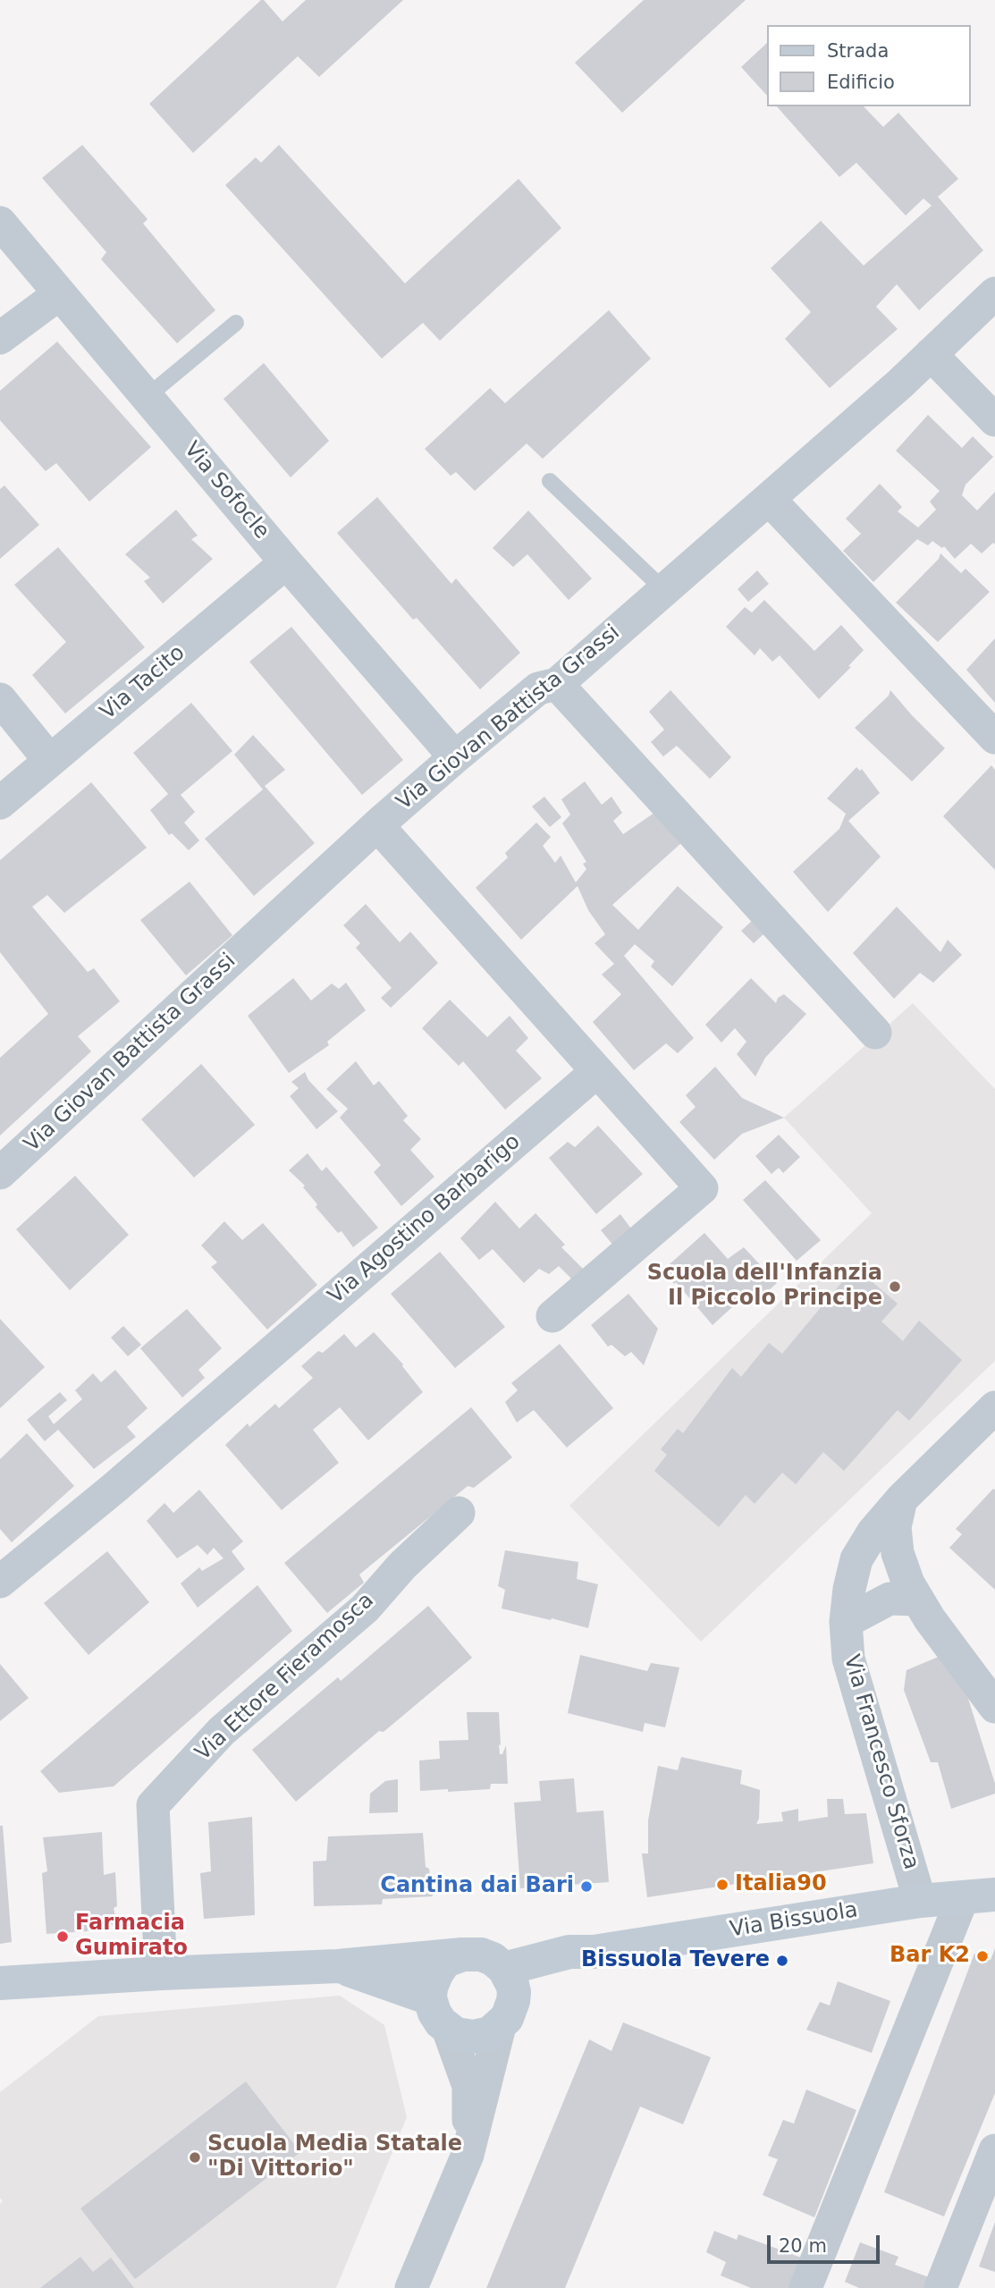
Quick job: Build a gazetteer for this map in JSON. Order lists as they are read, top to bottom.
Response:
{
  "streets": {
    "street": [
      "Via Sofocle",
      "Via Tacito",
      "Via Giovan Battista Grassi",
      "Via Agostino Barbarigo",
      "Via Ettore Fieramosca",
      "Via Francesco Sforza",
      "Via Bissuola"
    ]
  },
  "crossings": [
    ["Via Sofocle", "Via Tacito"],
    ["Via Sofocle", "Via Giovan Battista Grassi"],
    ["Via Francesco Sforza", "Via Bissuola"]
  ],
  "places": [
    "Scuola dell'Infanzia Il Piccolo Principe",
    "Italia90",
    "Cantina dai Bari",
    "Farmacia Gumirato",
    "Bar K2",
    "Bissuola Tevere",
    "Scuola Media Statale \"Di Vittorio\""
  ],
  "legend": ["Strada", "Edificio"],
  "scale_bar": "20 m"
}
